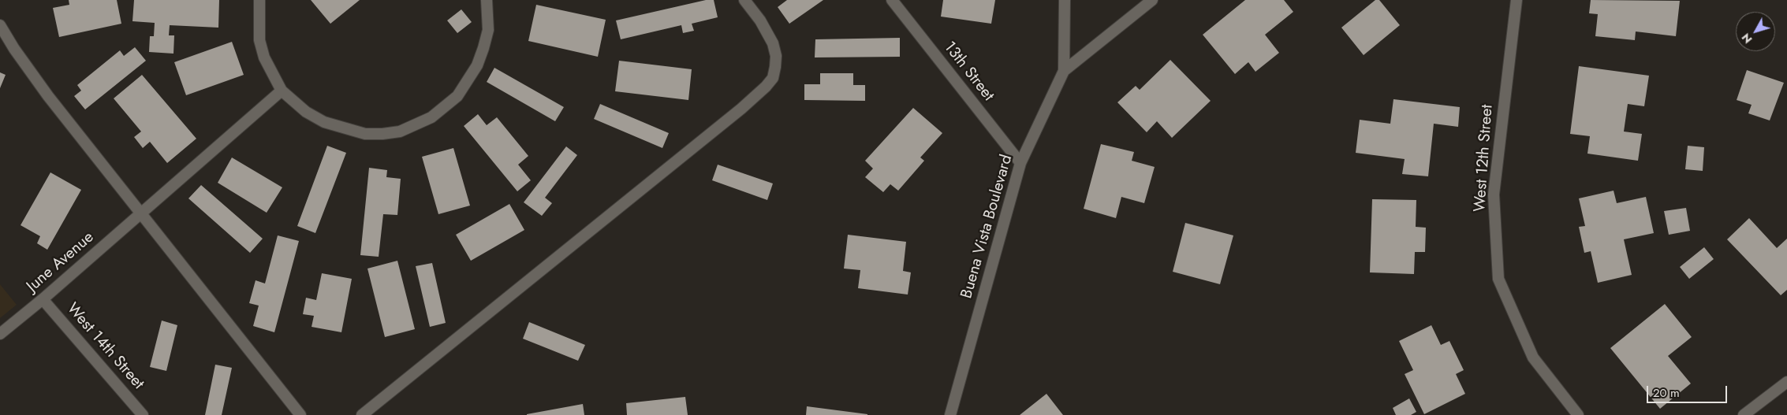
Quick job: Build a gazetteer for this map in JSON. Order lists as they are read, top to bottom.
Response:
{
  "streets": {
    "street": [
      "13th Street",
      "West 12th Street",
      "Buena Vista Boulevard",
      "June Avenue",
      "West 14th Street"
    ]
  },
  "crossings": [
    ["13th Street", "Buena Vista Boulevard"],
    ["June Avenue", "West 14th Street"]
  ],
  "scale_bar": "20 m",
  "north": "bottom left"
}
